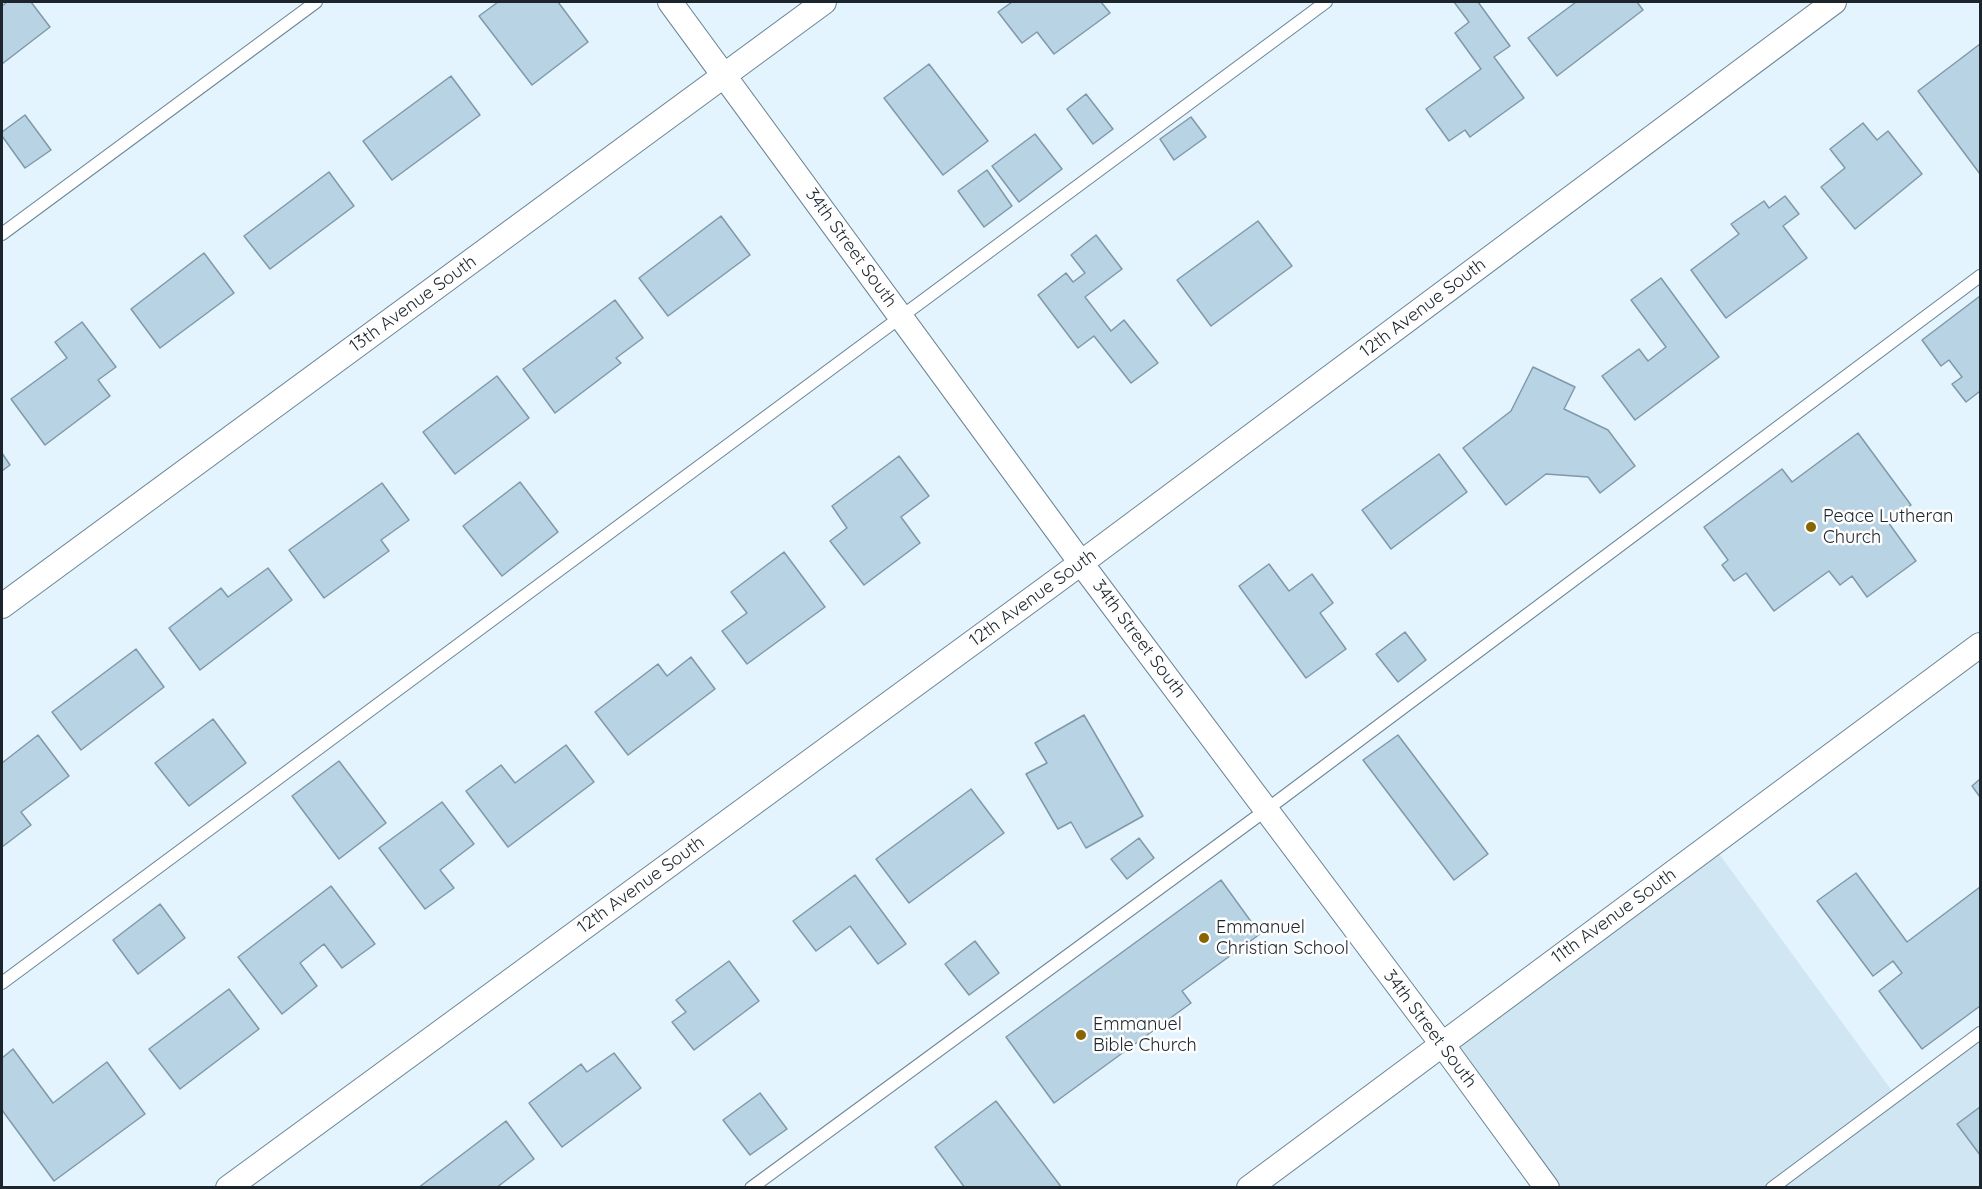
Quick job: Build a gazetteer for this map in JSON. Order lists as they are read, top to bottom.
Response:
{
  "streets": {
    "street": [
      "34th Street South",
      "13th Avenue South",
      "12th Avenue South",
      "11th Avenue South"
    ]
  },
  "crossings": [
    ["34th Street South", "13th Avenue South"],
    ["34th Street South", "12th Avenue South"],
    ["34th Street South", "11th Avenue South"]
  ],
  "places": ["Peace Lutheran Church", "Emmanuel Christian School", "Emmanuel Bible Church"]
}
